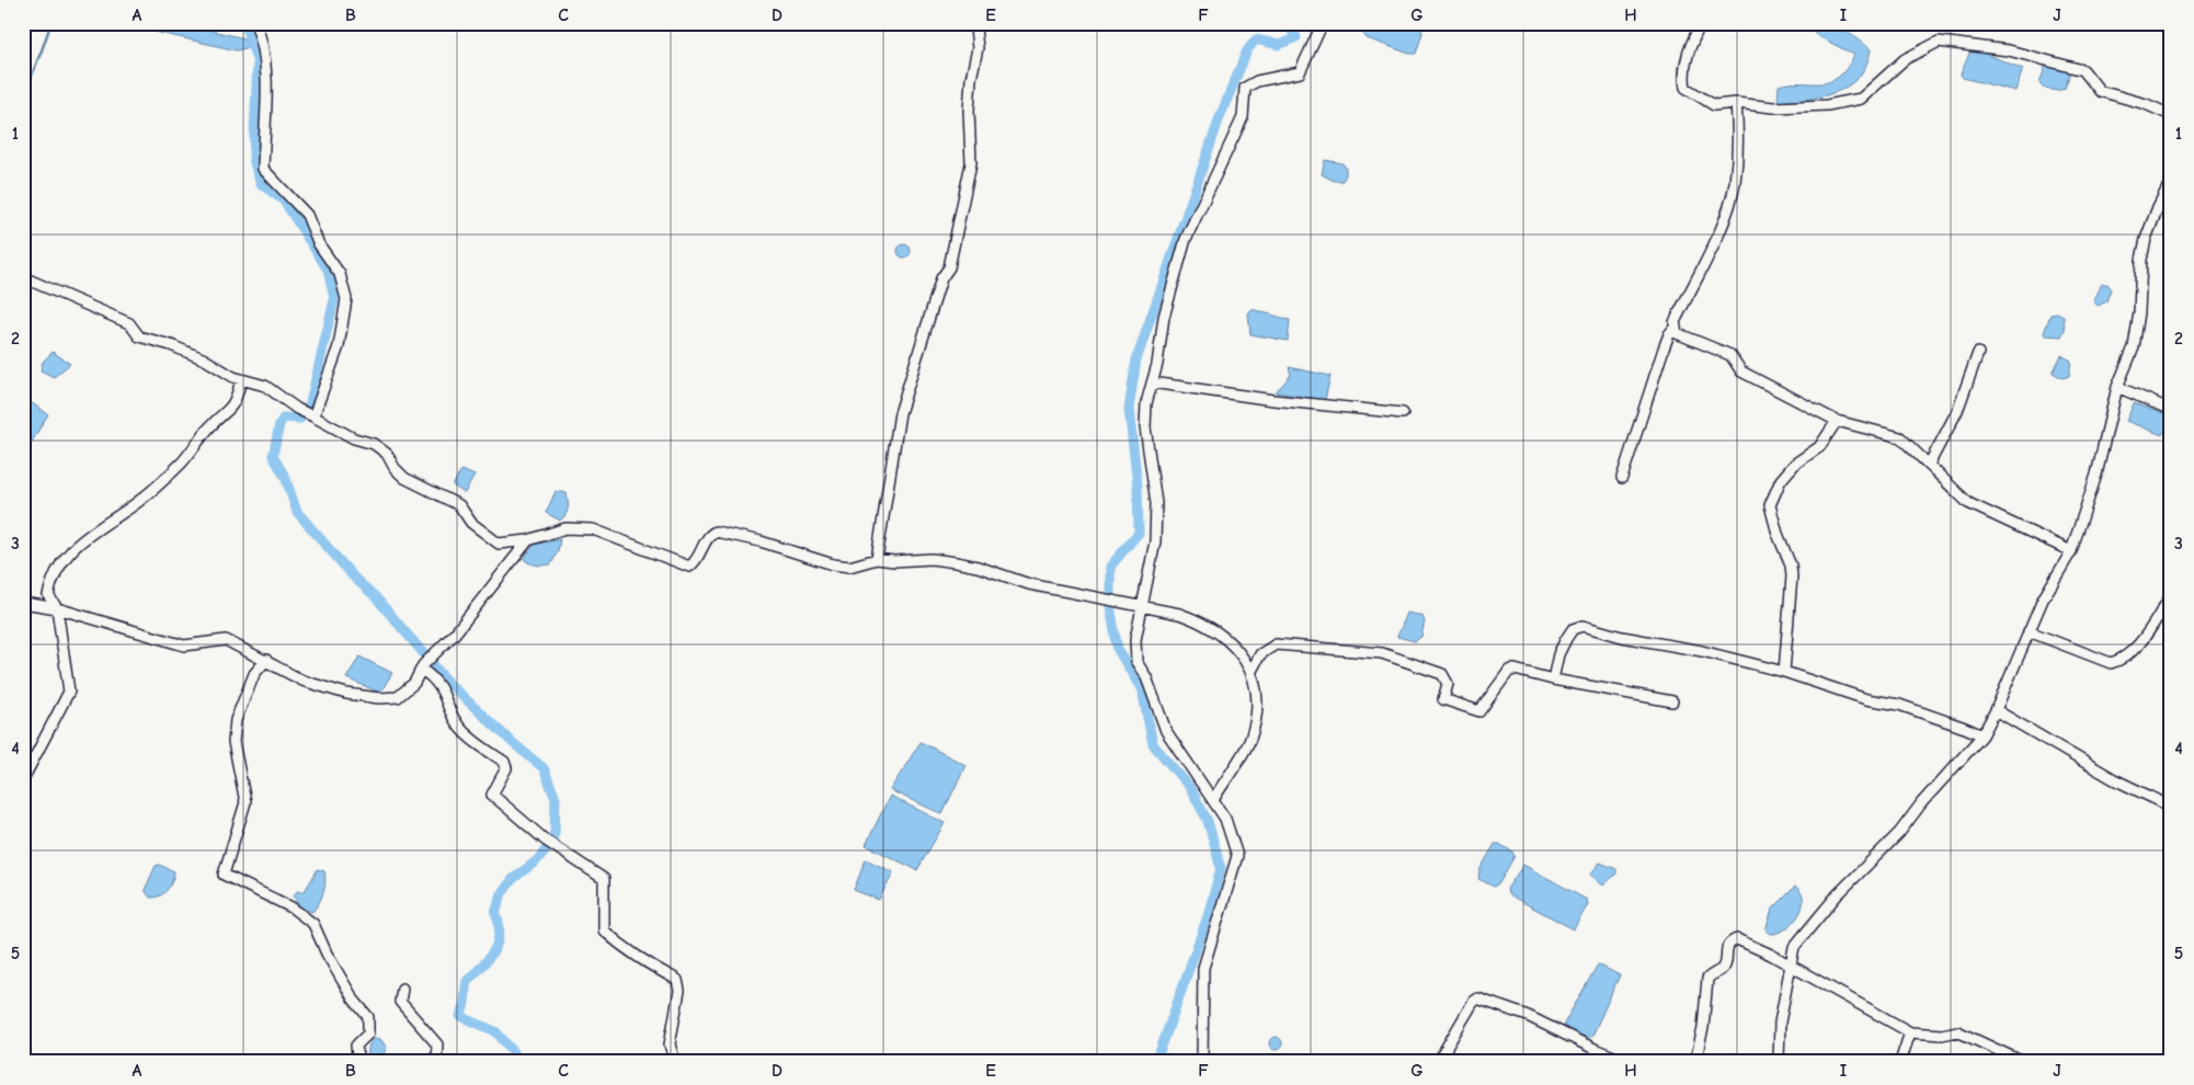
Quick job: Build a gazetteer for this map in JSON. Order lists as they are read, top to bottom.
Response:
{
  "grid": {
    "columns": [
      "A",
      "B",
      "C",
      "D",
      "E",
      "F",
      "G",
      "H",
      "I",
      "J"
    ],
    "rows": [
      "1",
      "2",
      "3",
      "4",
      "5"
    ]
  }
}
